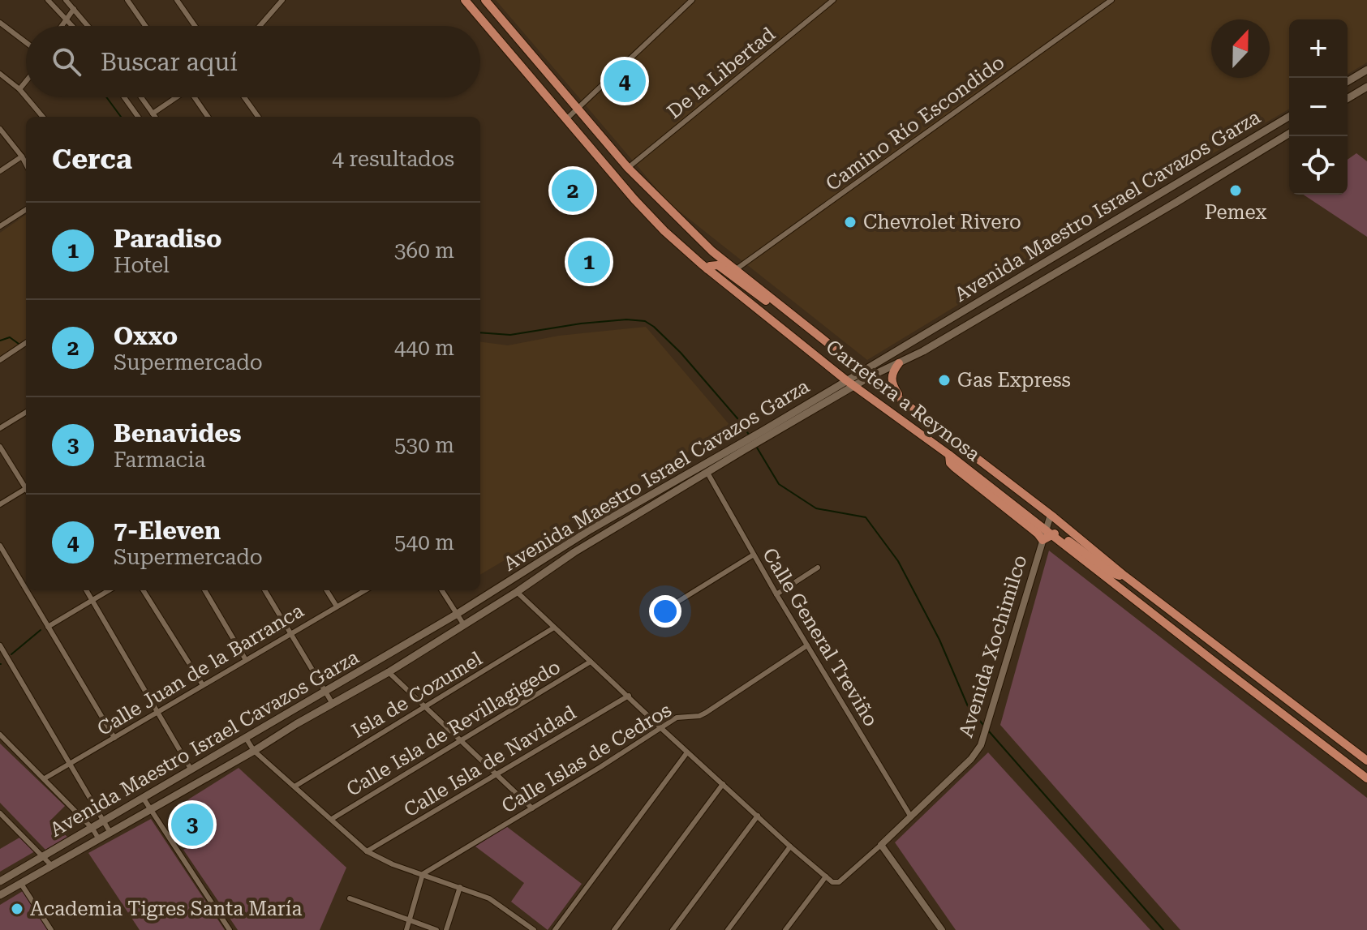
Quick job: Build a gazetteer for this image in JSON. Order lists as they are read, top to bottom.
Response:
{
  "streets": {
    "main road": ["Avenida Maestro Israel Cavazos Garza", "Carretera a Reynosa"],
    "street": [
      "De la Libertad",
      "Camino Río Escondido",
      "Calle General Treviño",
      "Avenida Xochimilco",
      "Calle Juan de la Barranca",
      "Isla de Cozumel",
      "Calle Isla de Revillagigedo",
      "Calle Islas de Cedros",
      "Calle Isla de Navidad"
    ]
  },
  "crossings": [
    ["De la Libertad", "Carretera a Reynosa"],
    ["Camino Río Escondido", "Carretera a Reynosa"],
    ["Avenida Maestro Israel Cavazos Garza", "Carretera a Reynosa"],
    ["Avenida Maestro Israel Cavazos Garza", "Calle General Treviño"],
    ["Calle General Treviño", "Avenida Xochimilco"],
    ["Calle General Treviño", "Calle Islas de Cedros"]
  ],
  "places": [
    "Pemex",
    "Chevrolet Rivero",
    "Gas Express",
    "Academia Tigres Santa María"
  ],
  "north": "top",
  "page": {
    "map_buttons": ["+", "−"],
    "search": "Buscar aquí",
    "pins": [
      "4",
      "2",
      "1",
      "3"
    ],
    "heading": ["Cerca", "4 resultados"],
    "list": [
      {
        "mark": "1",
        "name": "Paradiso",
        "note": "Hotel",
        "value": "360 m"
      },
      {
        "mark": "2",
        "name": "Oxxo",
        "note": "Supermercado",
        "value": "440 m"
      },
      {
        "mark": "3",
        "name": "Benavides",
        "note": "Farmacia",
        "value": "530 m"
      },
      {
        "mark": "4",
        "name": "7-Eleven",
        "note": "Supermercado",
        "value": "540 m"
      }
    ]
  }
}
